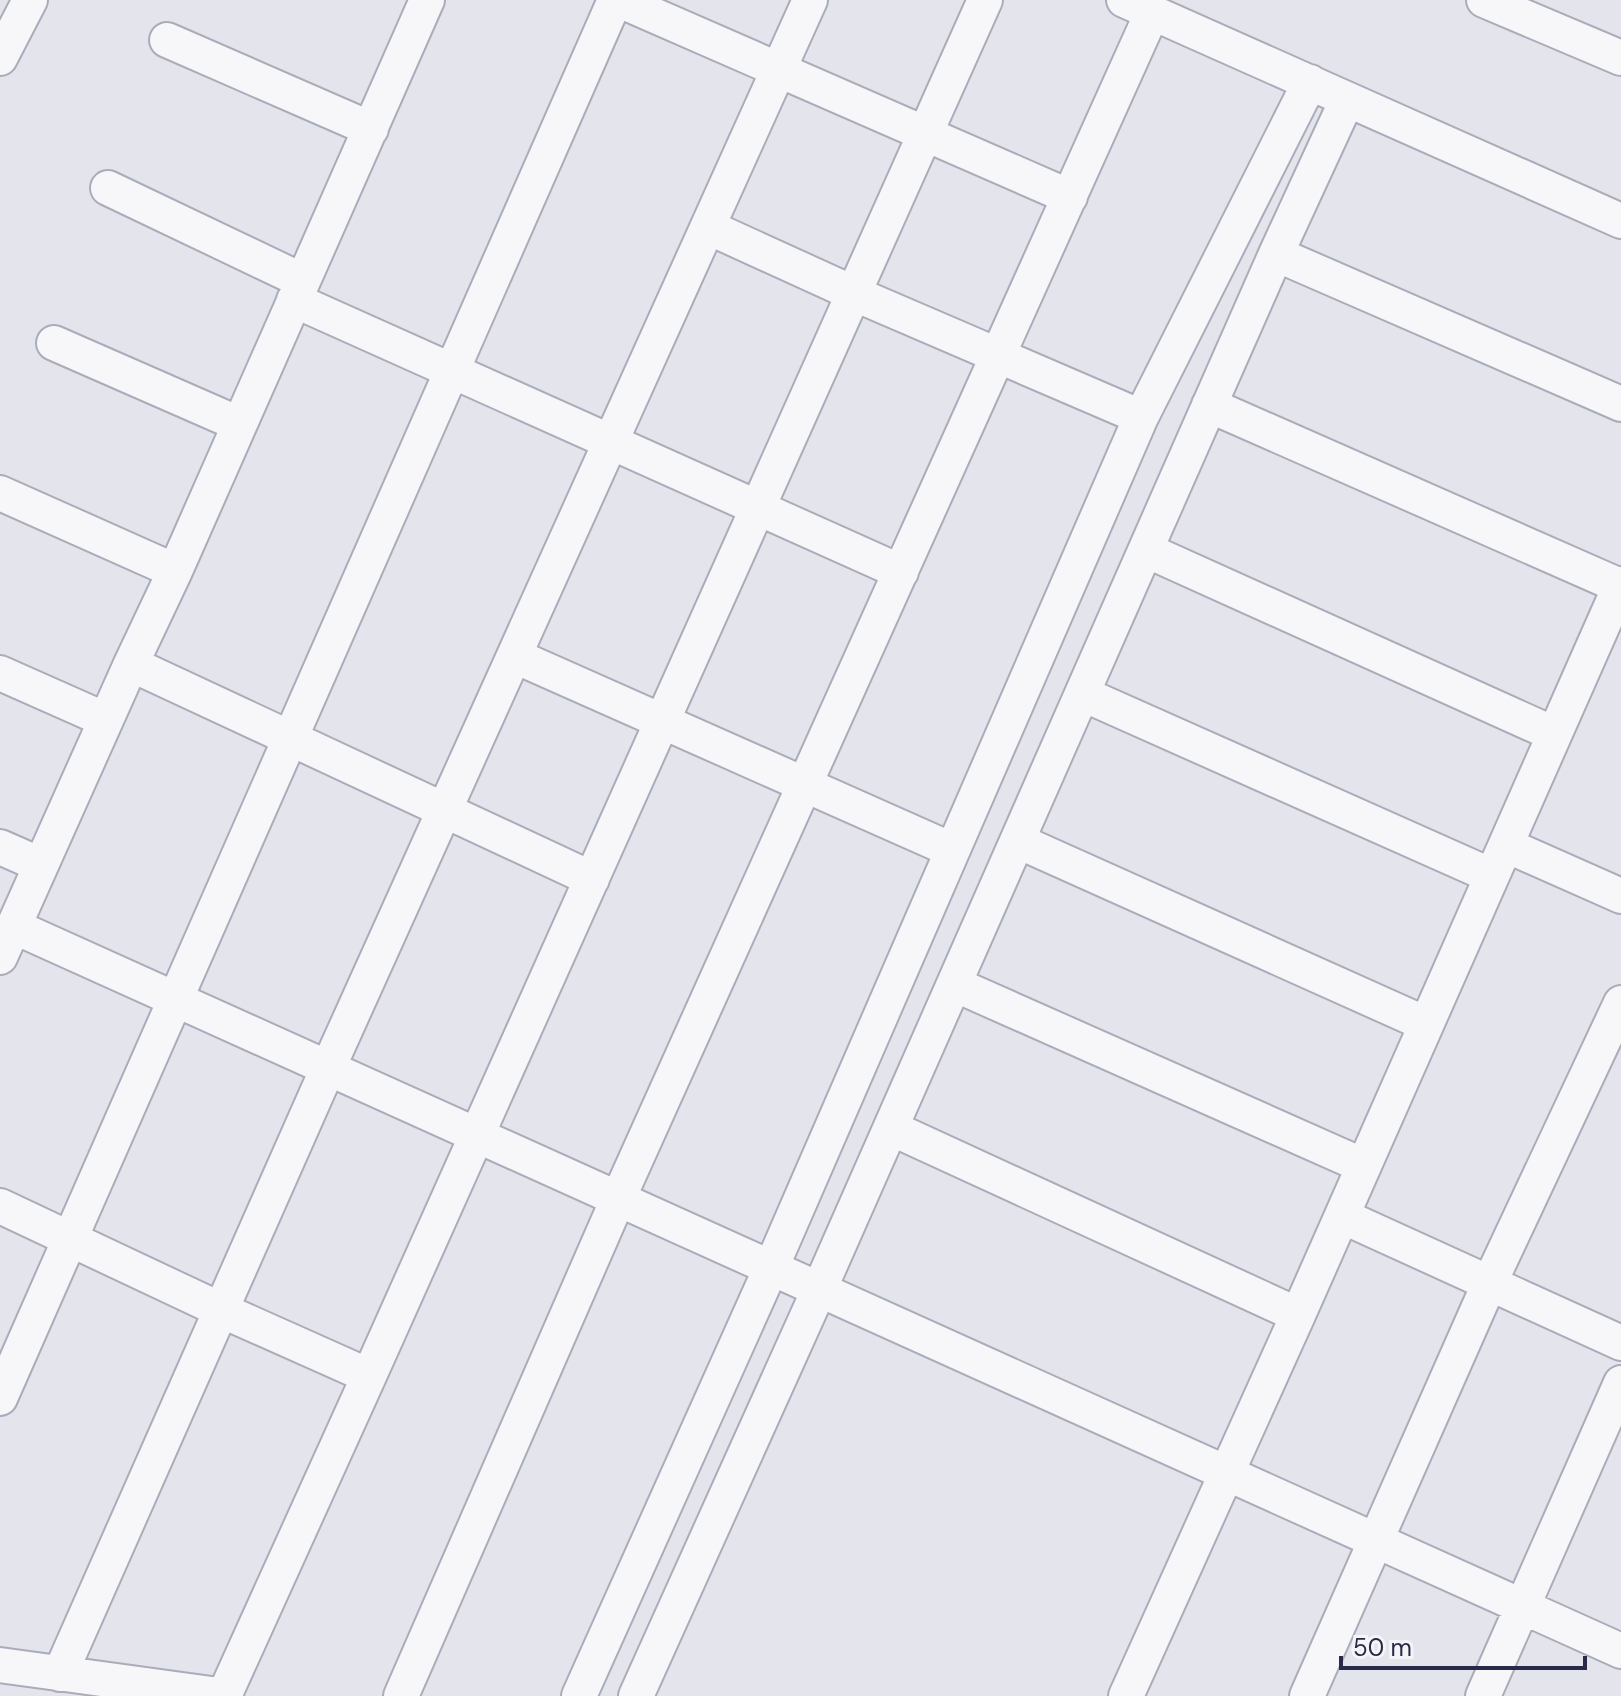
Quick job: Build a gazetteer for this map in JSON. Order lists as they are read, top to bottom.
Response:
{
  "scale_bar": "50 m"
}
